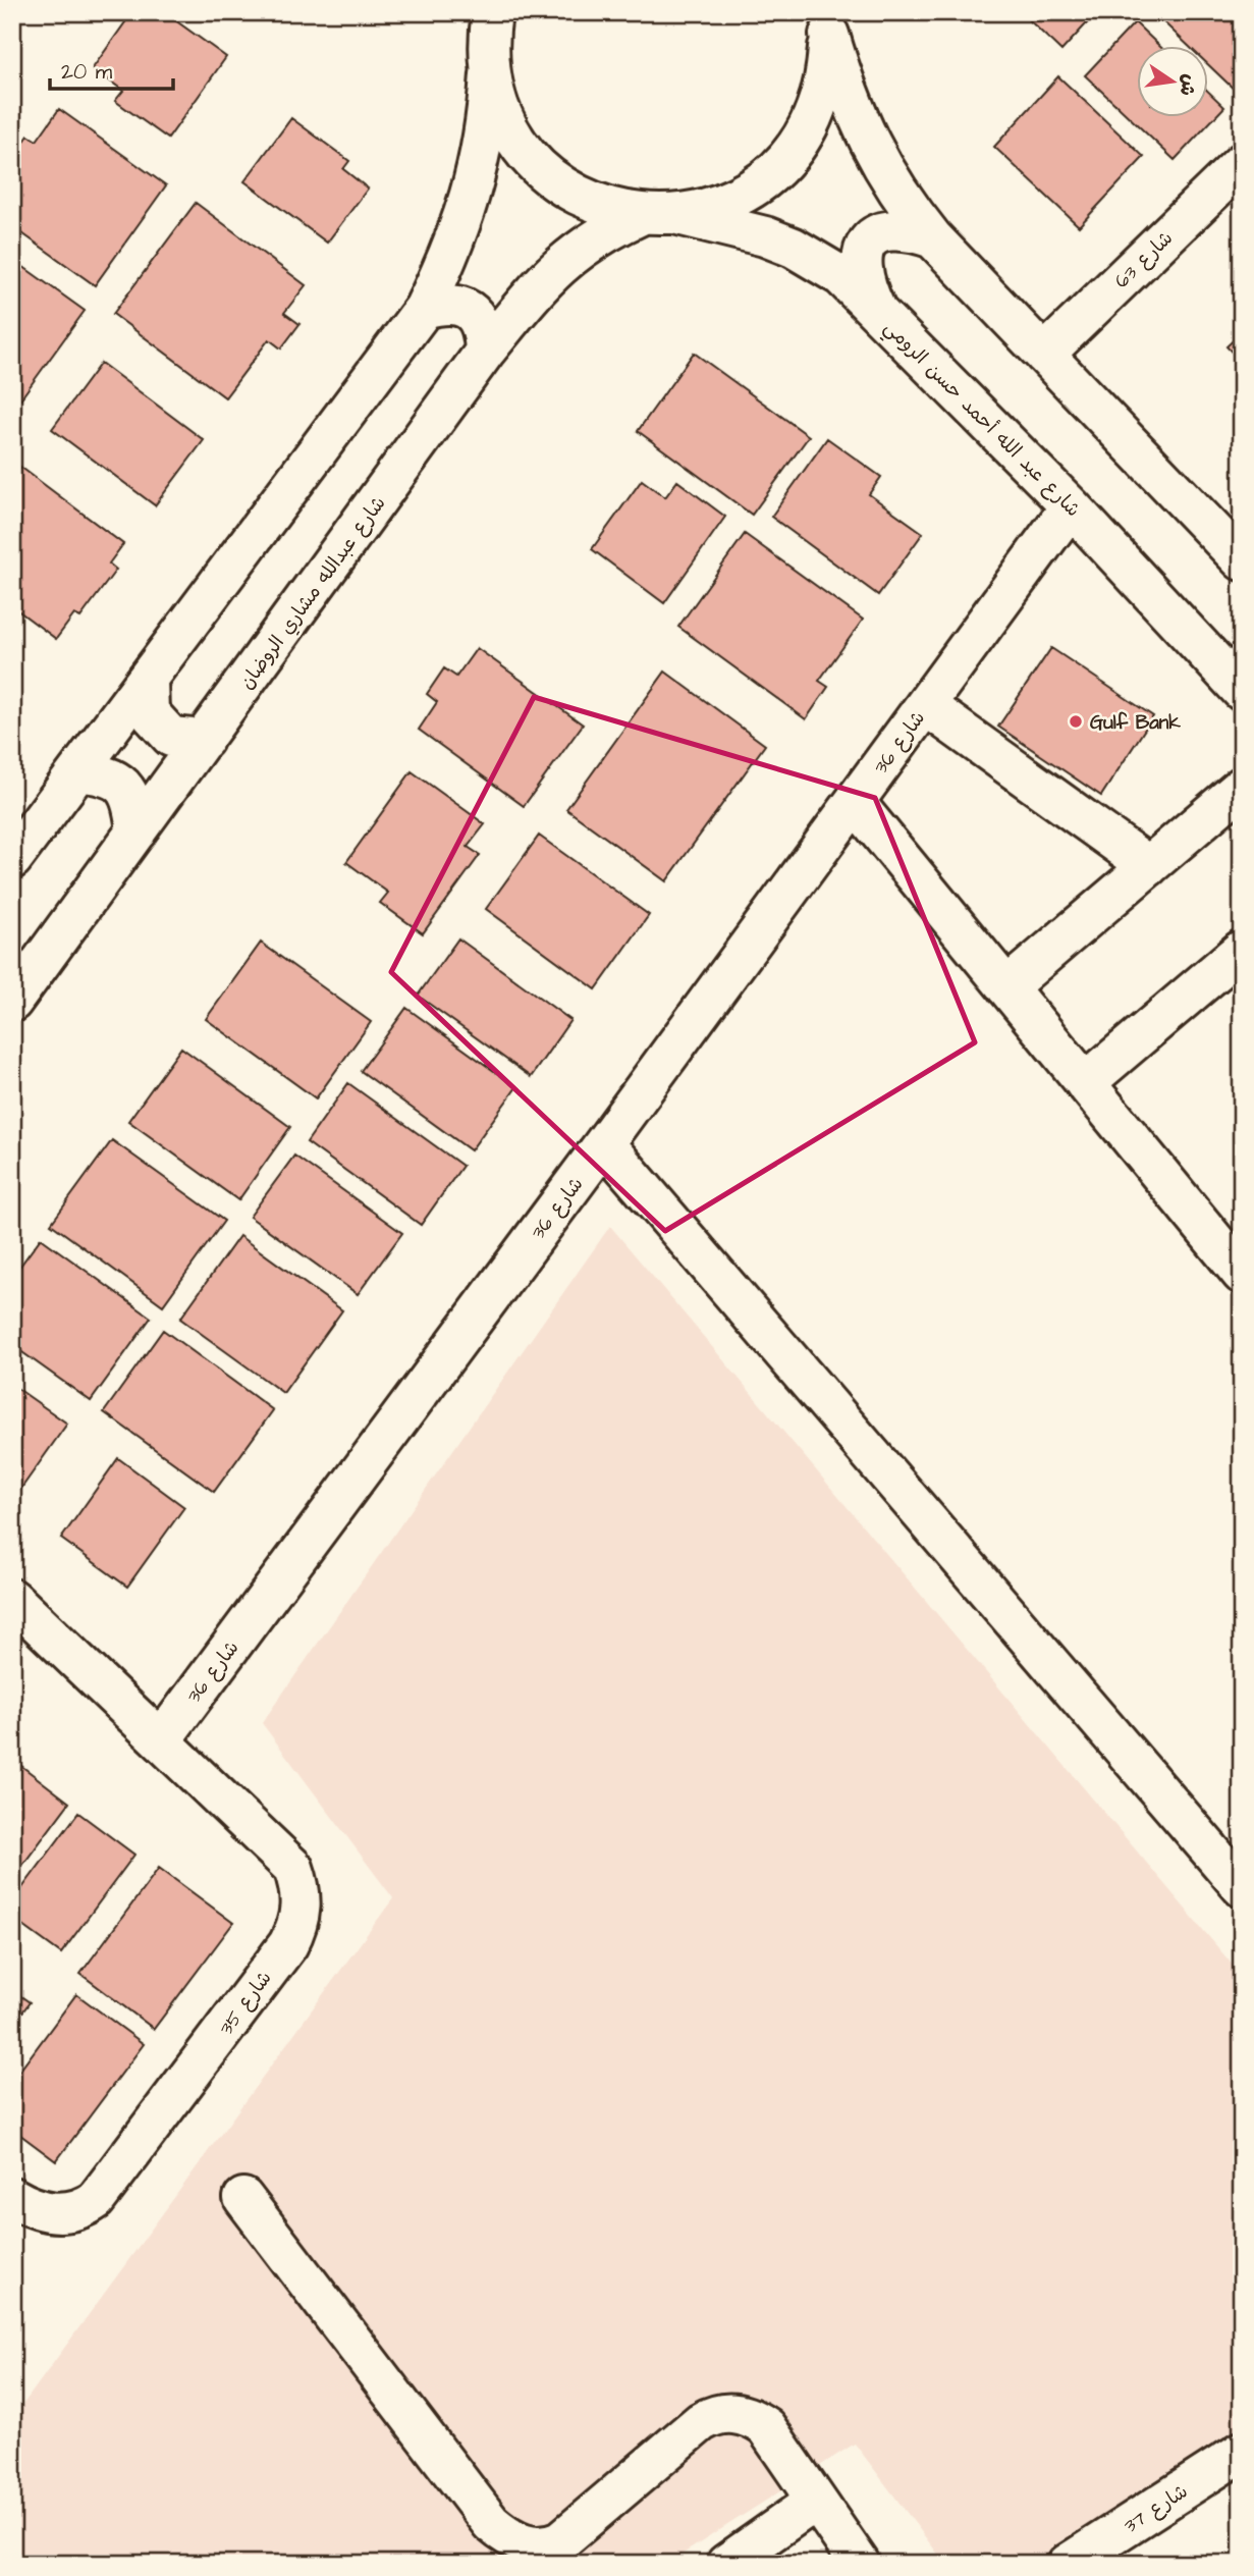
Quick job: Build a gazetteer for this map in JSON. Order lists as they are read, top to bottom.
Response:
{
  "streets": {
    "street": [
      "شارع 63",
      "شارع عبد الله أحمد حسن الرومي",
      "شارع عبدالله مشاري الروضان",
      "شارع 36",
      "شارع 35",
      "شارع 37"
    ]
  },
  "crossings": [
    ["شارع عبد الله أحمد حسن الرومي", "شارع عبدالله مشاري الروضان"],
    ["شارع عبد الله أحمد حسن الرومي", "شارع 36"],
    ["شارع 36", "شارع 35"]
  ],
  "places": ["Gulf Bank"],
  "scale_bar": "20 m",
  "north": "right"
}
